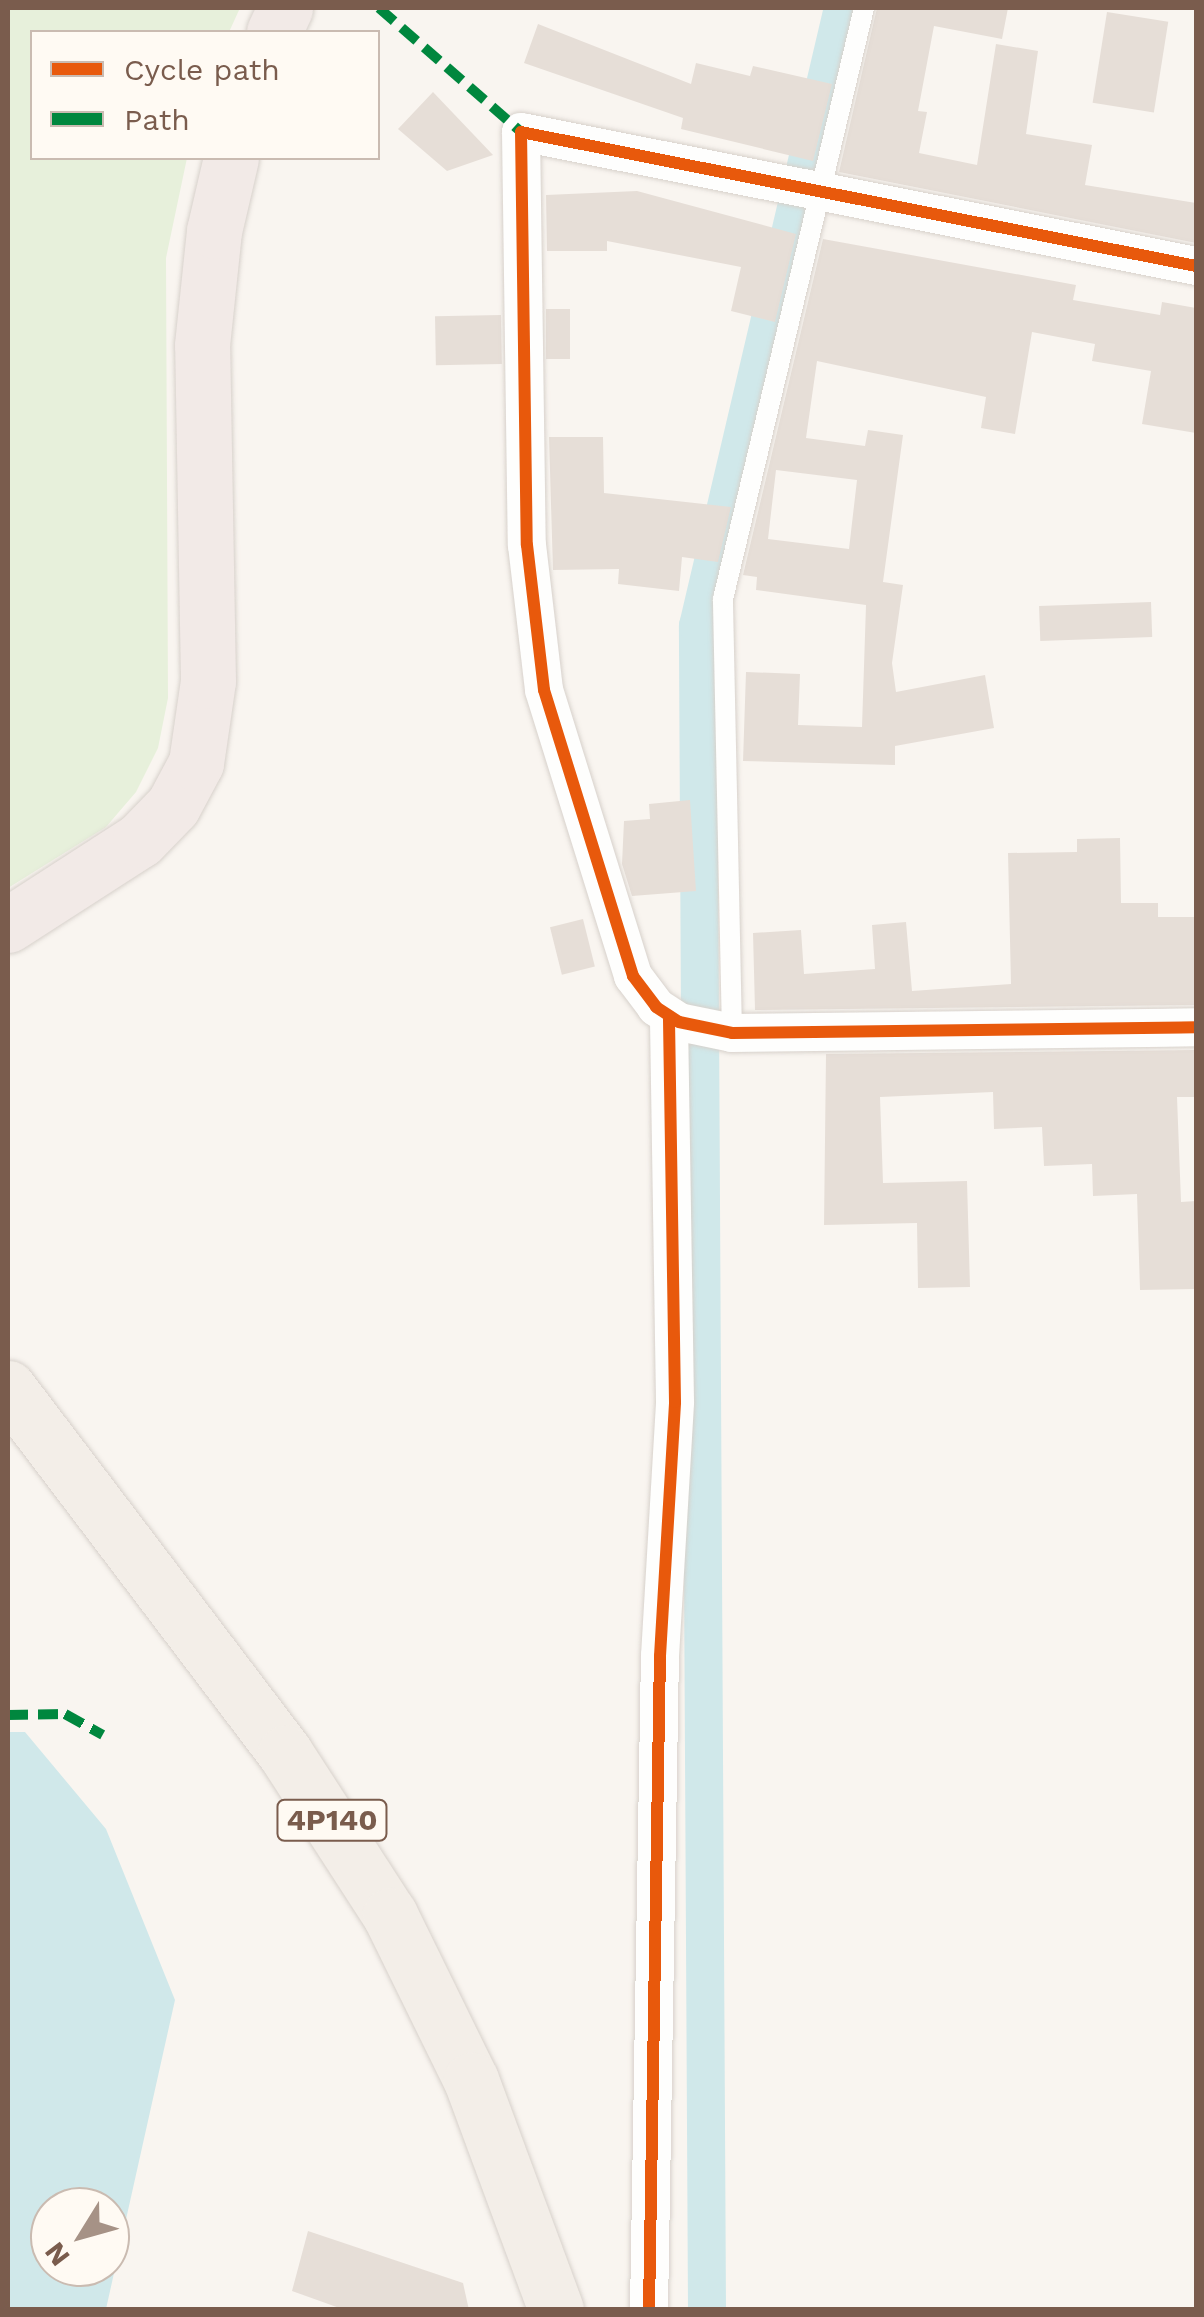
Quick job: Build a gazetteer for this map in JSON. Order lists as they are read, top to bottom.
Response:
{
  "streets": {
    "main road": ["4P140"]
  },
  "legend": ["Cycle path", "Path"],
  "north": "bottom left"
}
